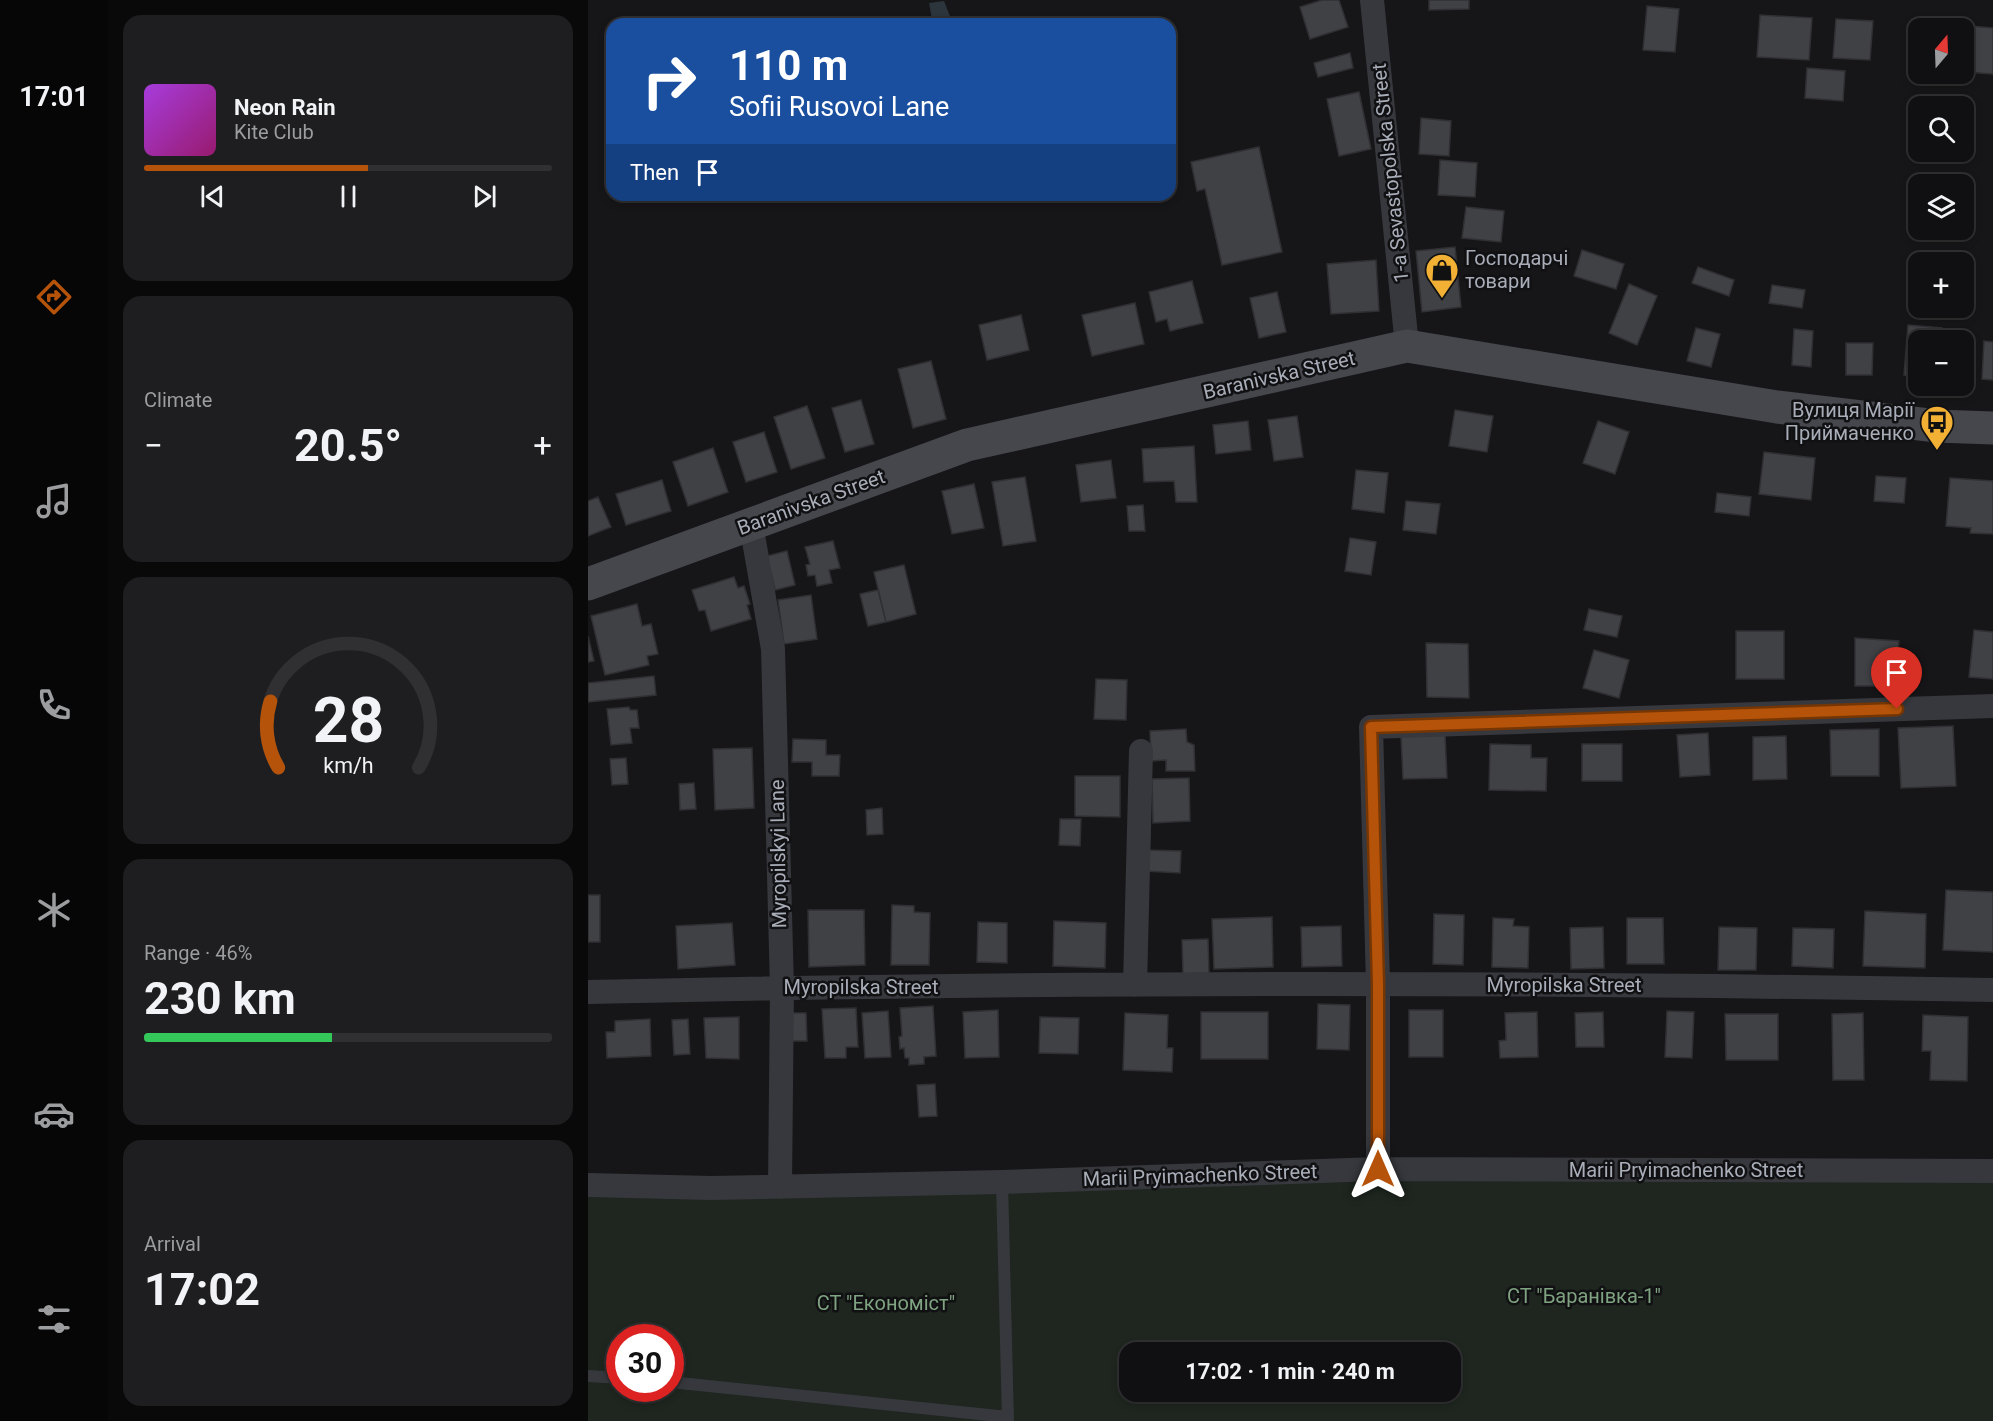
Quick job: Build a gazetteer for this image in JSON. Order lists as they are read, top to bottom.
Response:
{
  "streets": {
    "main road": ["Baranivska Street"],
    "street": [
      "1-a Sevastopolska Street",
      "Myropilskyi Lane",
      "Myropilska Street",
      "Marii Pryimachenko Street"
    ]
  },
  "crossings": [
    ["1-a Sevastopolska Street", "Baranivska Street"],
    ["Baranivska Street", "Myropilskyi Lane"],
    ["Myropilskyi Lane", "Myropilska Street"],
    ["Myropilskyi Lane", "Marii Pryimachenko Street"]
  ],
  "parks": ["СТ \"Баранівка-1\"", "СТ \"Економіст\""],
  "places": {
    "shop": ["Господарчі товари"],
    "bus stop": ["Вулиця Марії Приймаченко"]
  },
  "north": "top",
  "page": {
    "tabs": "17:01",
    "map_buttons": ["+", "−"],
    "turn": ["110 m", "Sofii Rusovoi Lane"],
    "song": ["Neon Rain", "Kite Club"],
    "then": "Then",
    "tile": [
      "Climate",
      ["Range · 46%", "230 km"],
      ["Arrival", "17:02"]
    ],
    "heat": ["−", "20.5°", "+"],
    "limit": "30",
    "trip": "17:02 · 1 min · 240 m",
    "gauge": ["28", "km/h"]
  }
}
